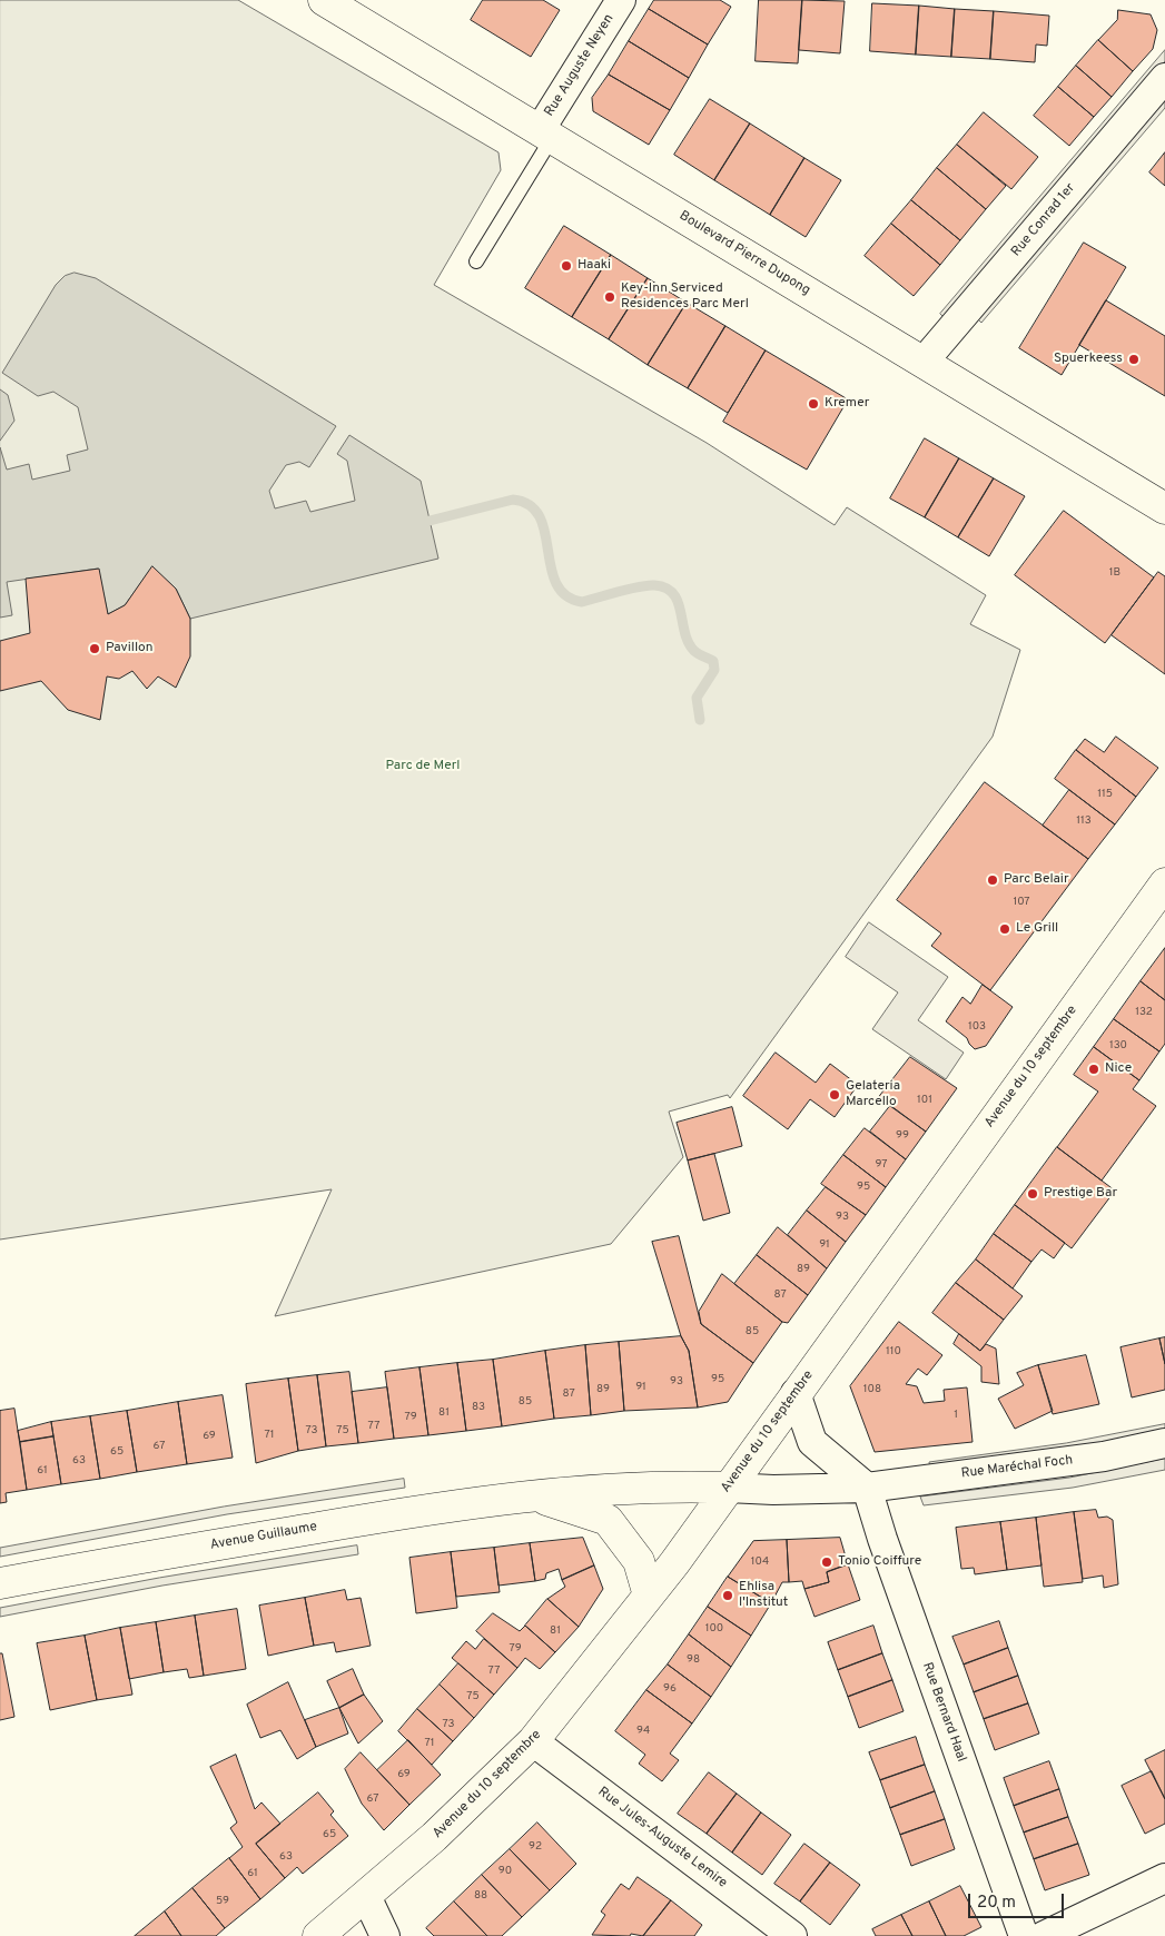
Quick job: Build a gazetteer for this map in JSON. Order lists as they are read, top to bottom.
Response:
{
  "streets": {
    "main road": ["Boulevard Pierre Dupong", "Avenue du 10 septembre", "Avenue Guillaume"],
    "street": [
      "Rue Auguste Neyen",
      "Rue Conrad 1er",
      "Rue Maréchal Foch",
      "Rue Bernard Haal",
      "Rue Jules-Auguste Lemire"
    ]
  },
  "crossings": [
    ["Rue Auguste Neyen", "Boulevard Pierre Dupong"],
    ["Rue Conrad 1er", "Boulevard Pierre Dupong"],
    ["Avenue du 10 septembre", "Rue Maréchal Foch"],
    ["Avenue du 10 septembre", "Avenue Guillaume"],
    ["Avenue du 10 septembre", "Rue Jules-Auguste Lemire"],
    ["Rue Maréchal Foch", "Avenue Guillaume"],
    ["Rue Maréchal Foch", "Rue Bernard Haal"]
  ],
  "parks": ["Parc de Merl"],
  "places": [
    "Haaki",
    "Key-Inn Serviced Residences Parc Merl",
    "Spuerkeess",
    "Kremer",
    "Pavillon",
    "Parc Belair",
    "Le Grill",
    "Nice",
    "Gelateria Marcello",
    "Prestige Bar",
    "Tonio Coiffure",
    "Ehlisa l'Institut"
  ],
  "house_numbers": [
    "1B",
    "115",
    "113",
    "107",
    "132",
    "103",
    "130",
    "101",
    "99",
    "97",
    "95",
    "93",
    "91",
    "89",
    "87",
    "85",
    "110",
    "95",
    "93",
    "91",
    "89",
    "108",
    "87",
    "85",
    "83",
    "81",
    "1",
    "79",
    "77",
    "73",
    "75",
    "71",
    "69",
    "67",
    "65",
    "63",
    "61",
    "104",
    "100",
    "81",
    "79",
    "98",
    "77",
    "96",
    "75",
    "73",
    "94",
    "71",
    "69",
    "67",
    "65",
    "92",
    "63",
    "90",
    "61",
    "88",
    "59"
  ],
  "scale_bar": "20 m"
}
